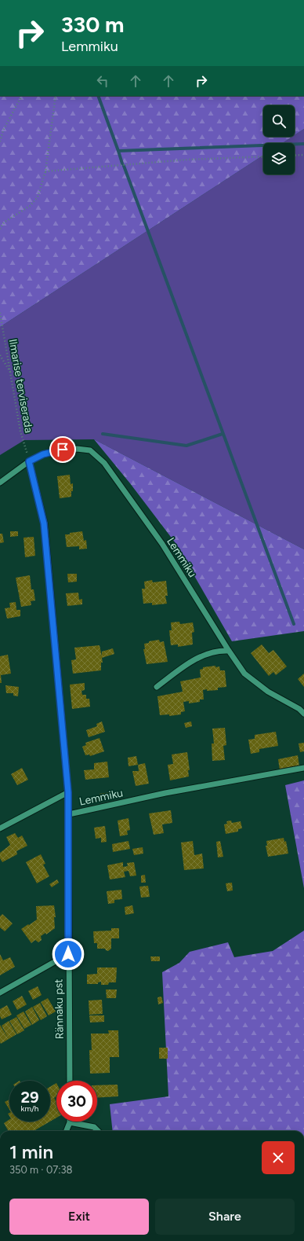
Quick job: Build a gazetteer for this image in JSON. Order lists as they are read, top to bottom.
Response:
{
  "streets": {
    "street": ["Lemmiku", "Rännaku pst"],
    "path": ["Ilmarise terviserada"]
  },
  "crossings": [
    ["Ilmarise terviserada", "Lemmiku"],
    ["Ilmarise terviserada", "Rännaku pst"],
    ["Lemmiku", "Rännaku pst"]
  ],
  "page": {
    "turn": ["330 m", "Lemmiku"],
    "speed": "29 km/h",
    "limit": "30",
    "heading": ["1 min", "350 m · 07:38"],
    "buttons": ["Exit", "Share"]
  }
}
